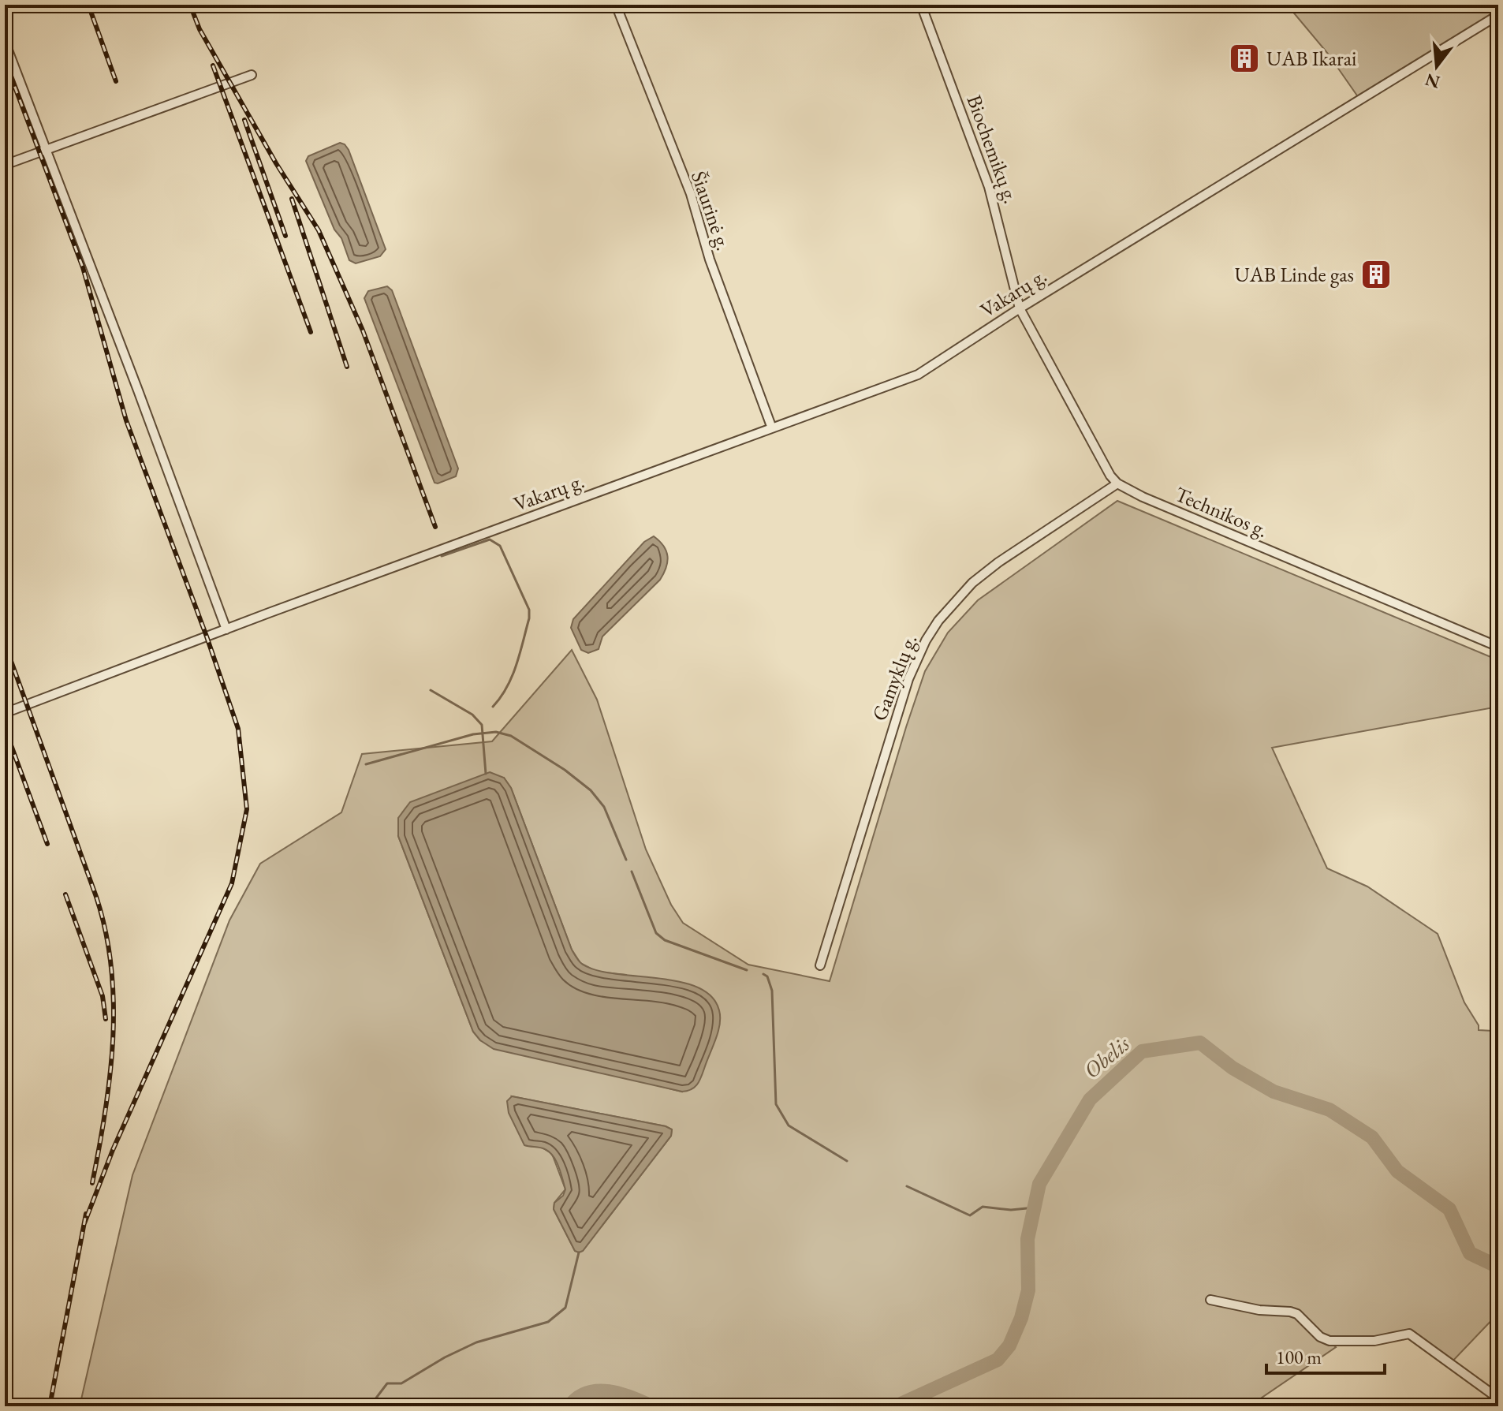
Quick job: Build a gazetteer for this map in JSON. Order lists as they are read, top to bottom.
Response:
{
  "streets": {
    "street": [
      "Biochemikų g.",
      "Šiaurinė g.",
      "Vakarų g.",
      "Technikos g.",
      "Gamyklų g."
    ]
  },
  "crossings": [
    ["Biochemikų g.", "Vakarų g."],
    ["Biochemikų g.", "Technikos g."],
    ["Šiaurinė g.", "Vakarų g."],
    ["Vakarų g.", "Technikos g."],
    ["Technikos g.", "Gamyklų g."]
  ],
  "water": ["Obelis"],
  "places": {
    "building": ["UAB Ikarai", "UAB Linde gas"]
  },
  "scale_bar": "100 m",
  "north": "bottom"
}
